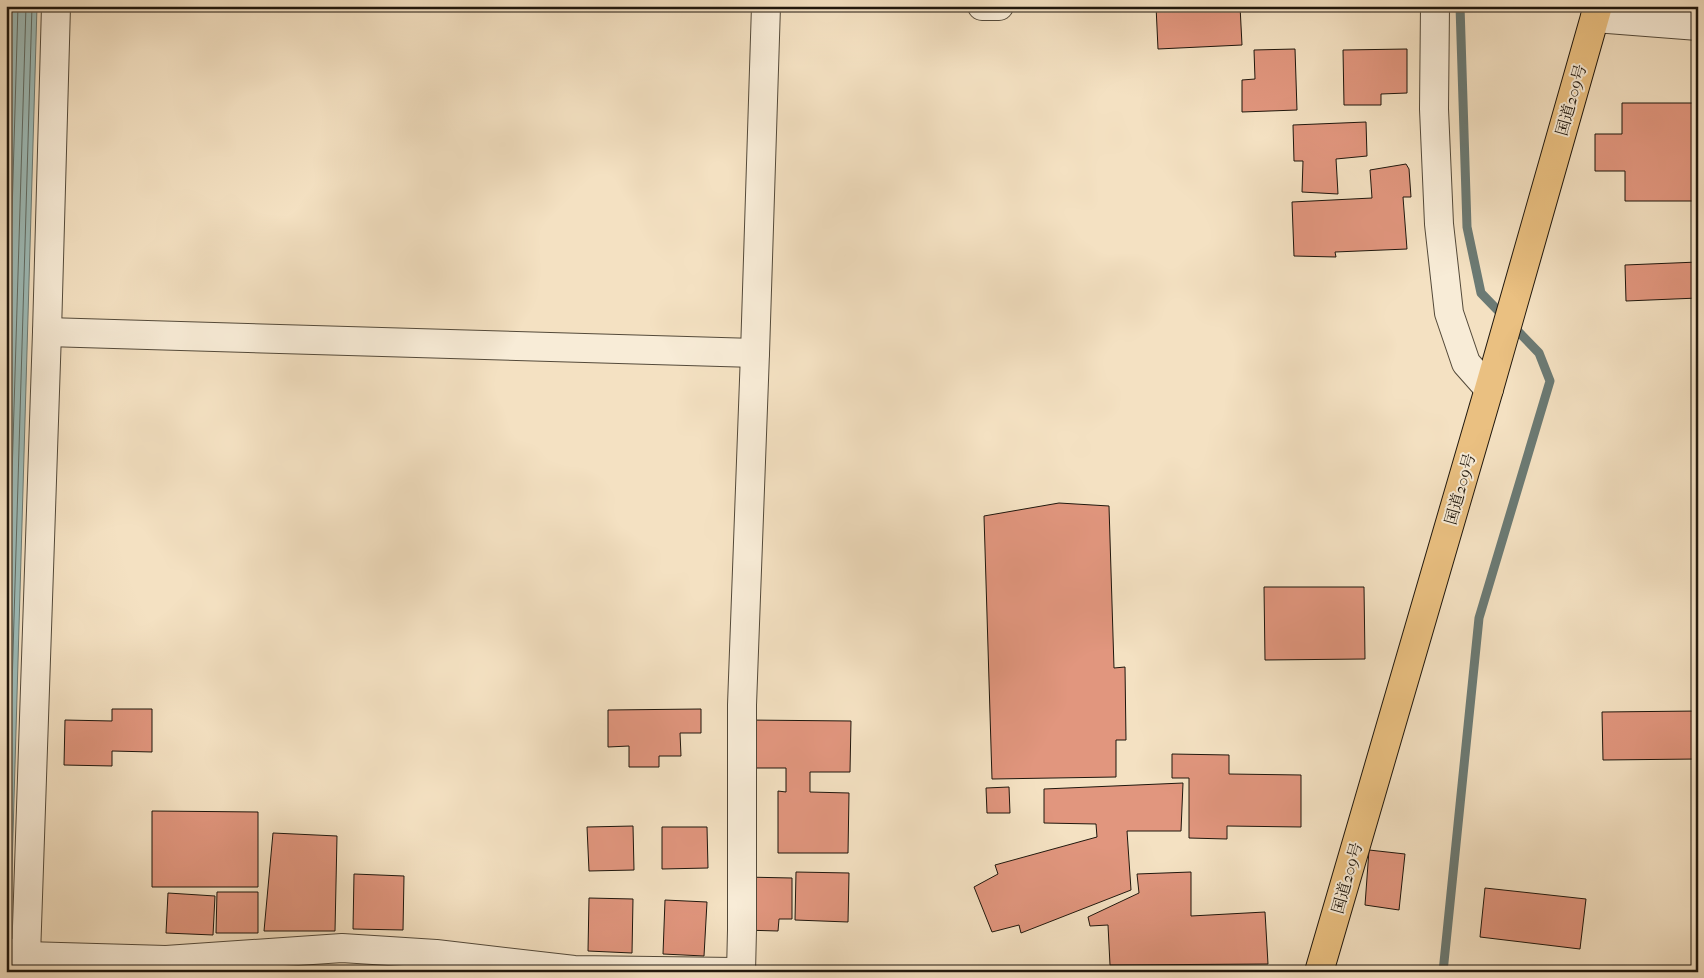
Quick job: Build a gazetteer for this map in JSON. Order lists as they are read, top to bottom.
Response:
{
  "streets": {
    "highway": ["国道209号"]
  }
}
